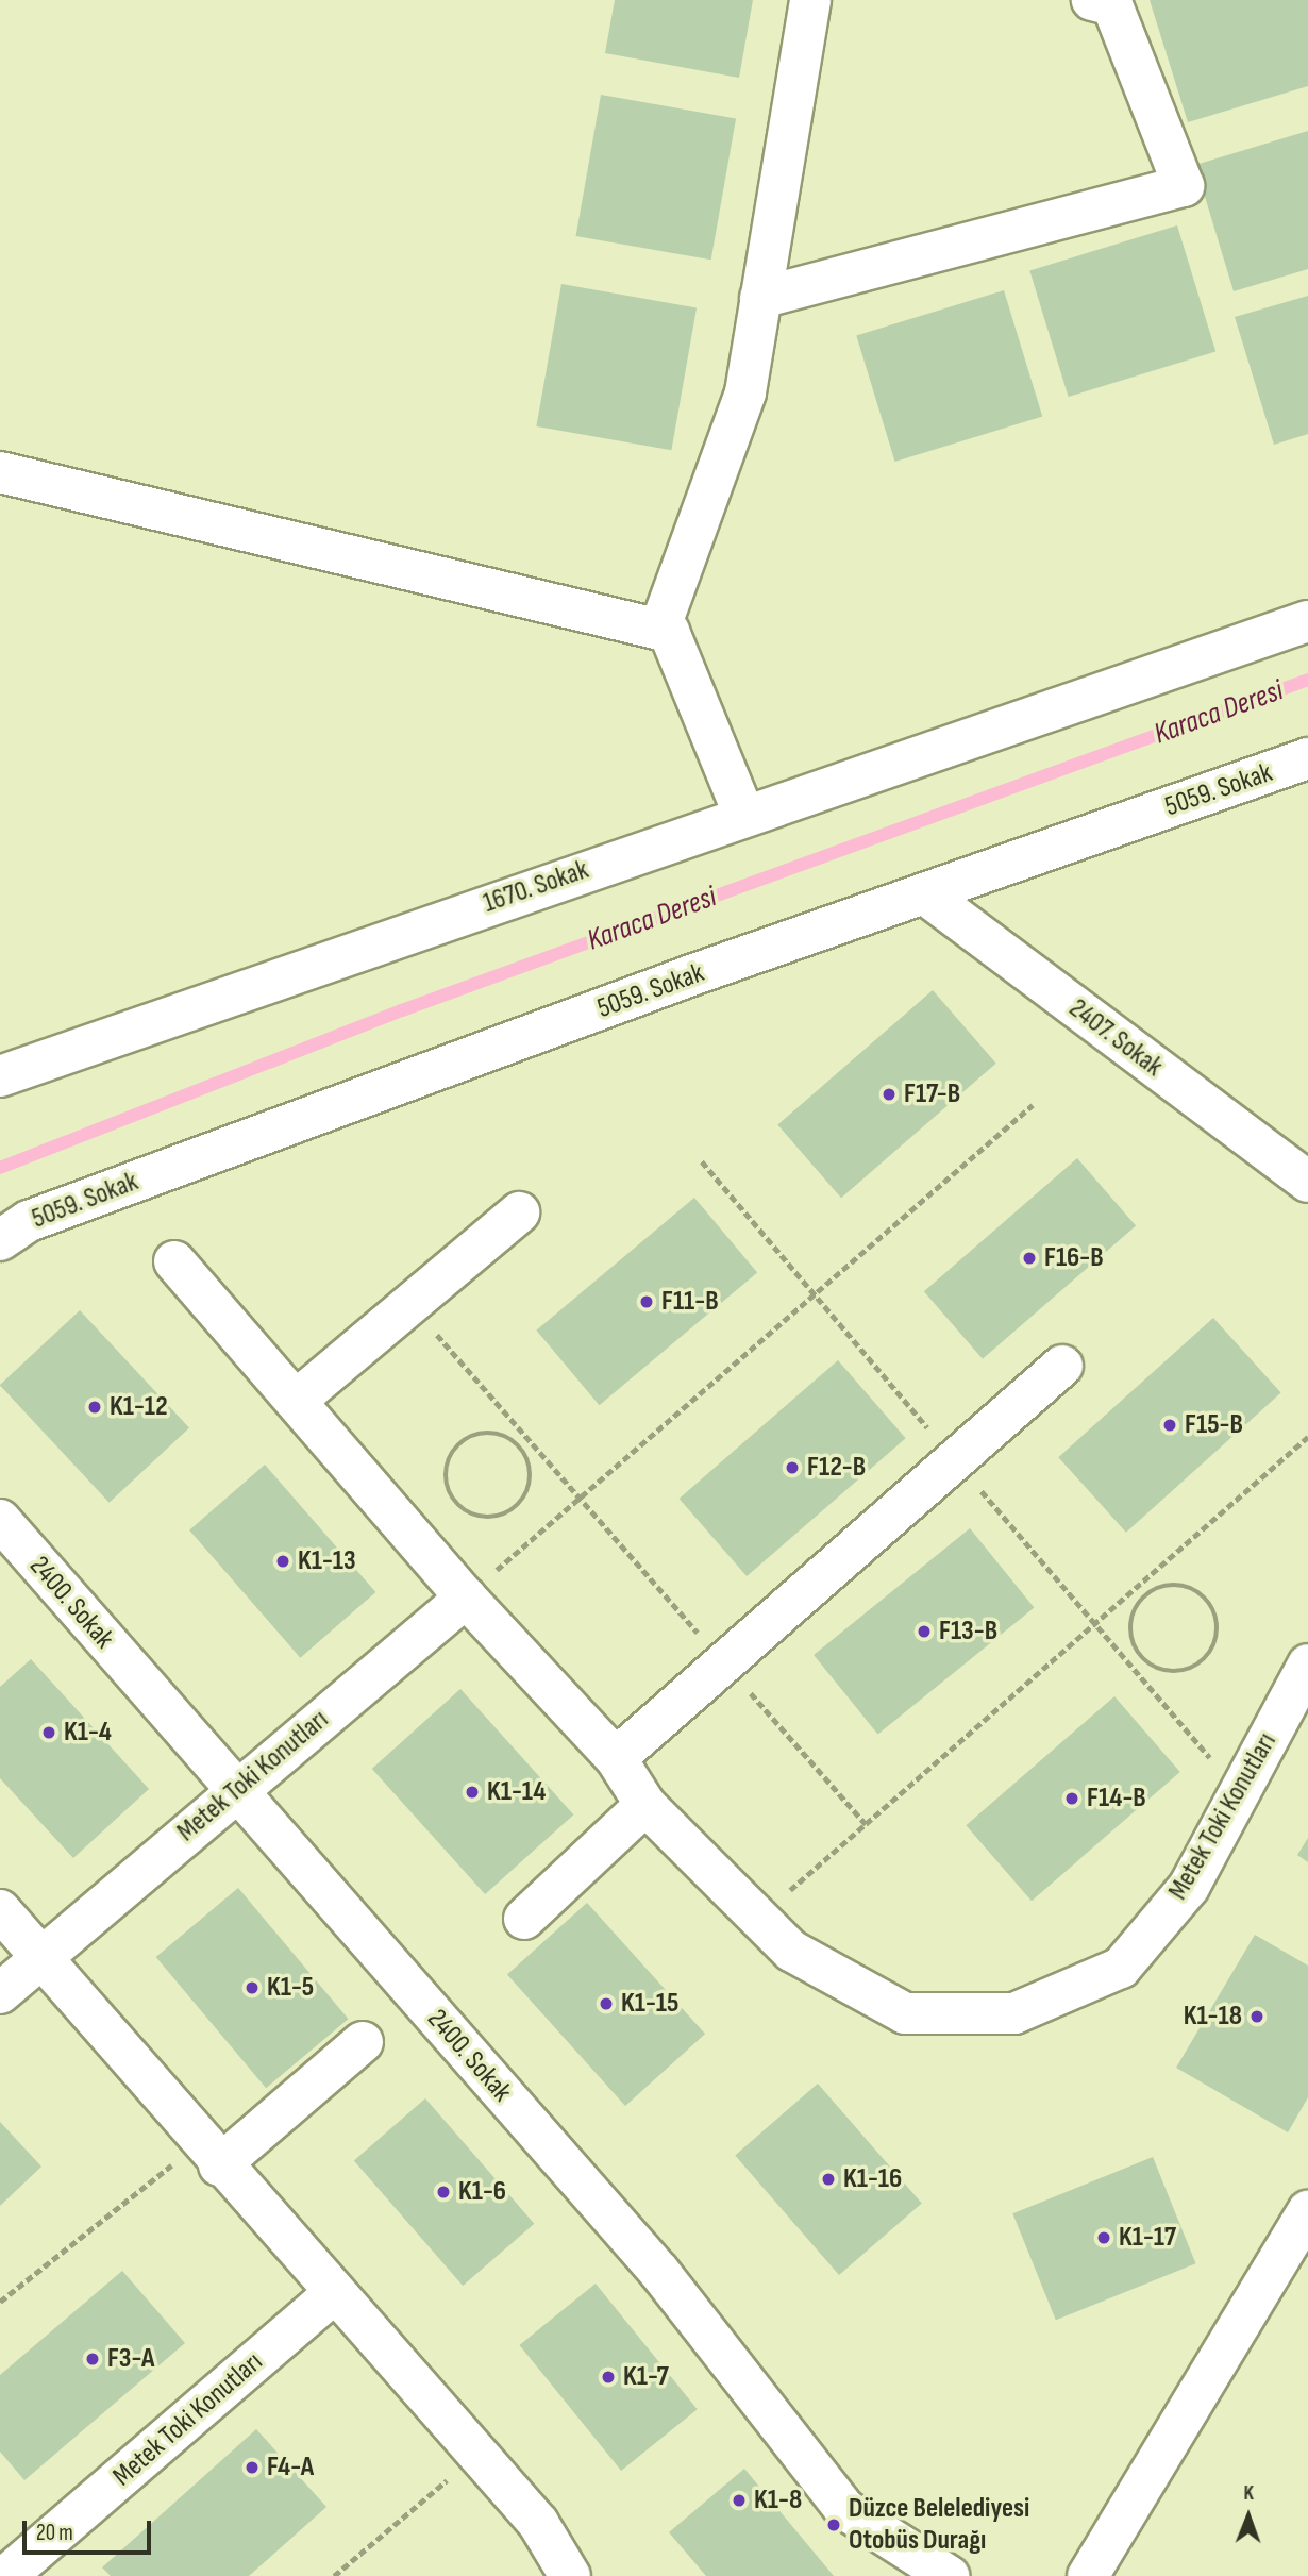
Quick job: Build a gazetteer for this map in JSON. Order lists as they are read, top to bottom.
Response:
{
  "streets": {
    "street": [
      "5059. Sokak",
      "1670. Sokak",
      "2407. Sokak",
      "2400. Sokak",
      "Metek Toki Konutları"
    ]
  },
  "crossings": [
    ["5059. Sokak", "2407. Sokak"],
    ["2400. Sokak", "Metek Toki Konutları"]
  ],
  "water": ["Karaca Deresi"],
  "places": [
    "F17-B",
    "F16-B",
    "F11-B",
    "K1-12",
    "F15-B",
    "F12-B",
    "K1-13",
    "F13-B",
    "K1-4",
    "K1-14",
    "F14-B",
    "K1-5",
    "K1-15",
    "K1-18",
    "K1-16",
    "K1-6",
    "K1-17",
    "F3-A",
    "K1-7",
    "F4-A",
    "K1-8",
    "Düzce Belelediyesi Otobüs Durağı"
  ],
  "scale_bar": "20 m",
  "north": "top"
}
